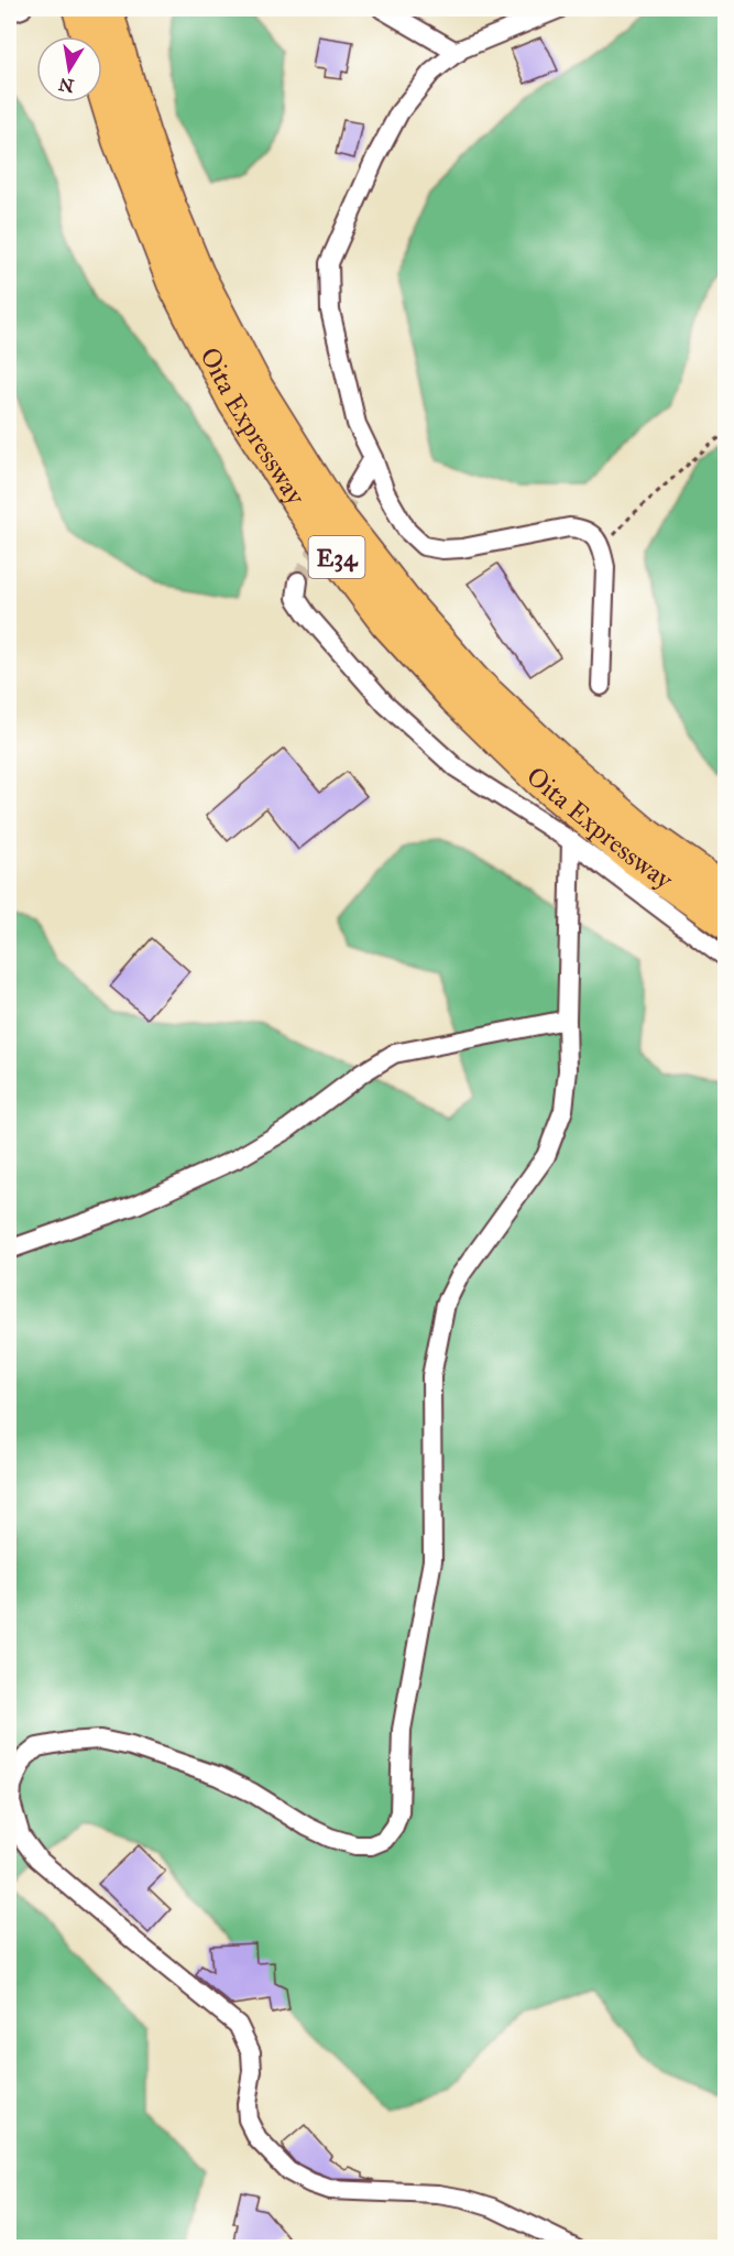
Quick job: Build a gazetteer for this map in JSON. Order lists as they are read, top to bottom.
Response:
{
  "streets": {
    "highway": ["Oita Expressway", "E34"]
  },
  "north": "bottom"
}
